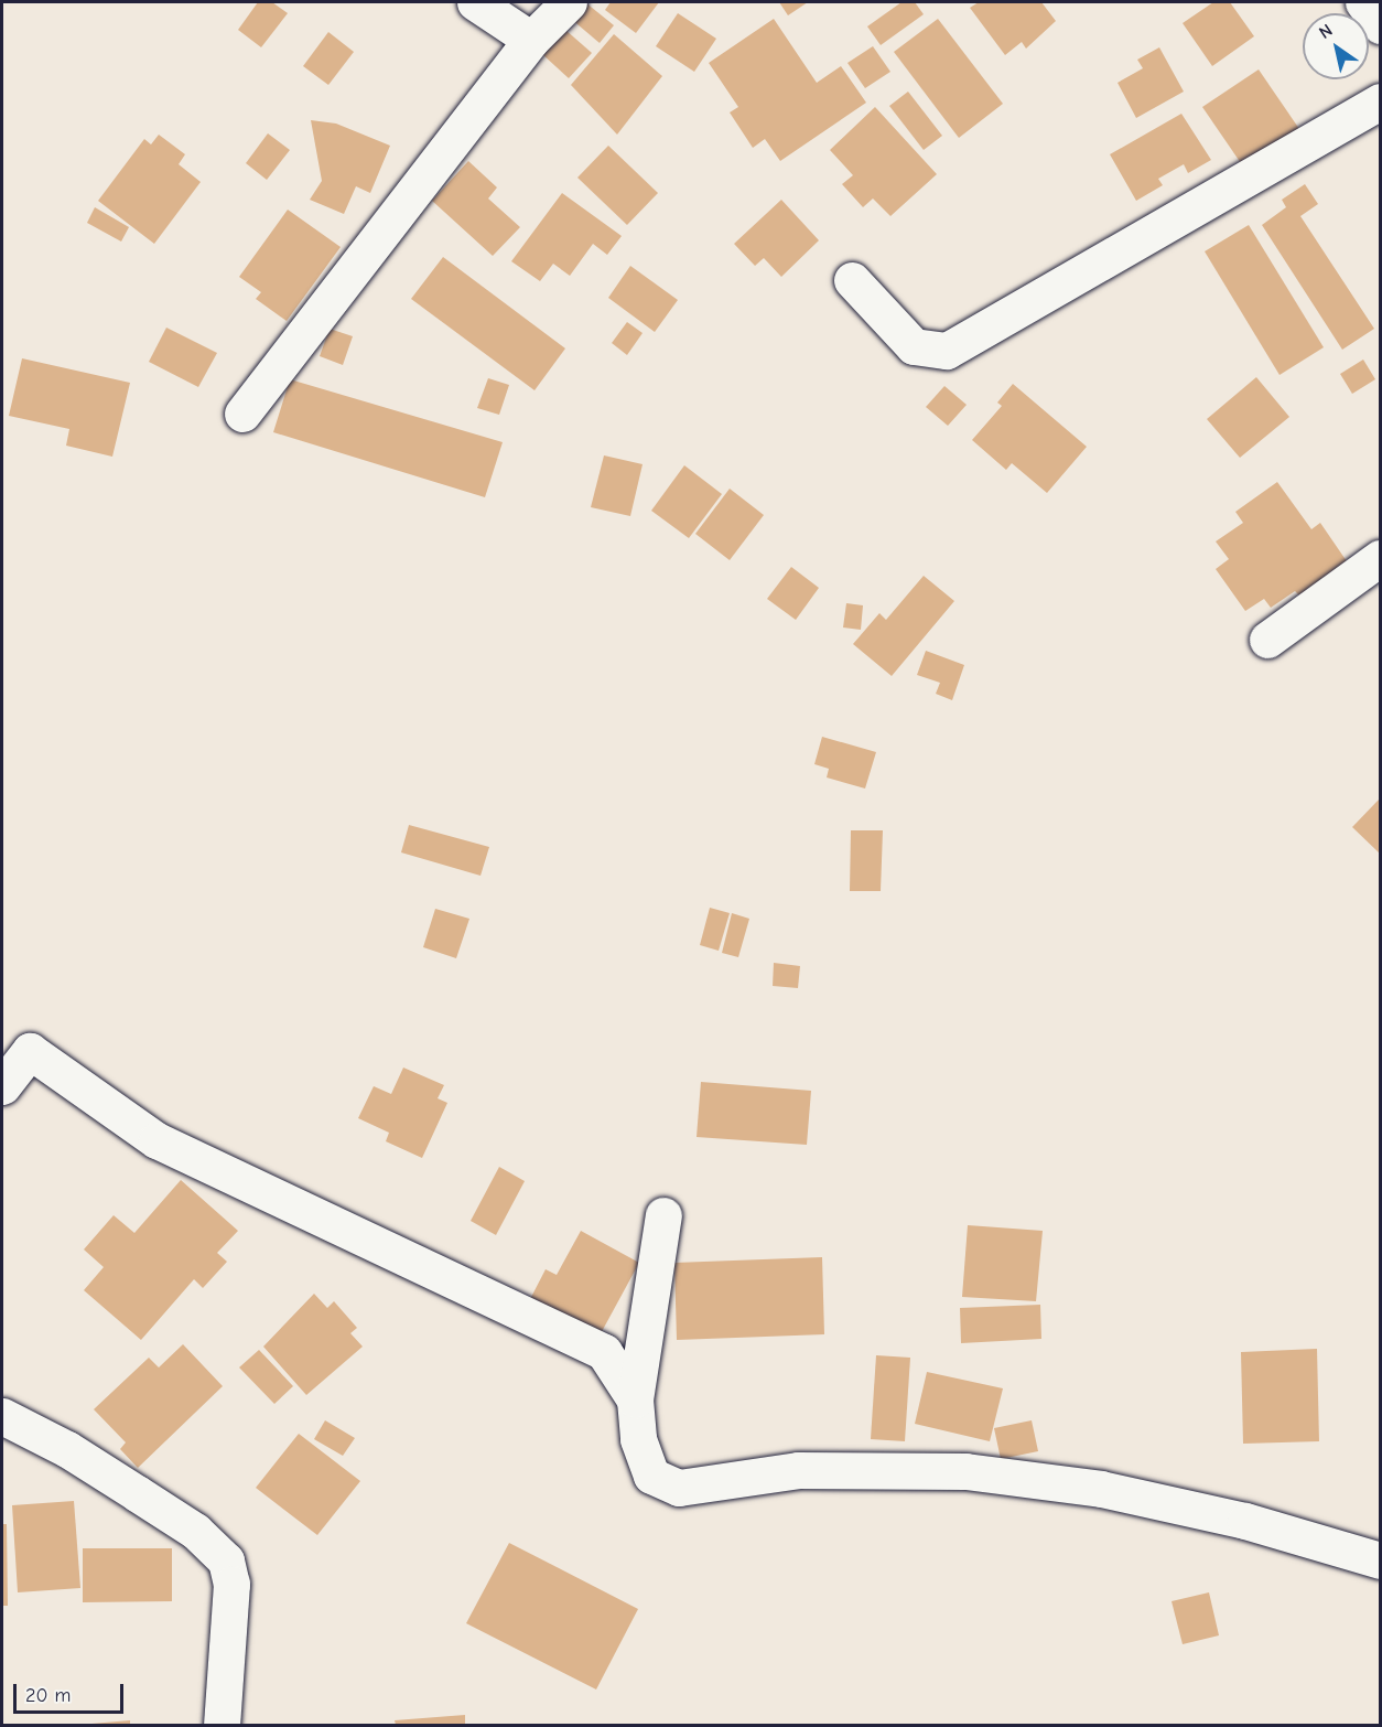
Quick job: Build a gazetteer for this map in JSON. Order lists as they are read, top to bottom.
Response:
{
  "scale_bar": "20 m",
  "north": "top left"
}
